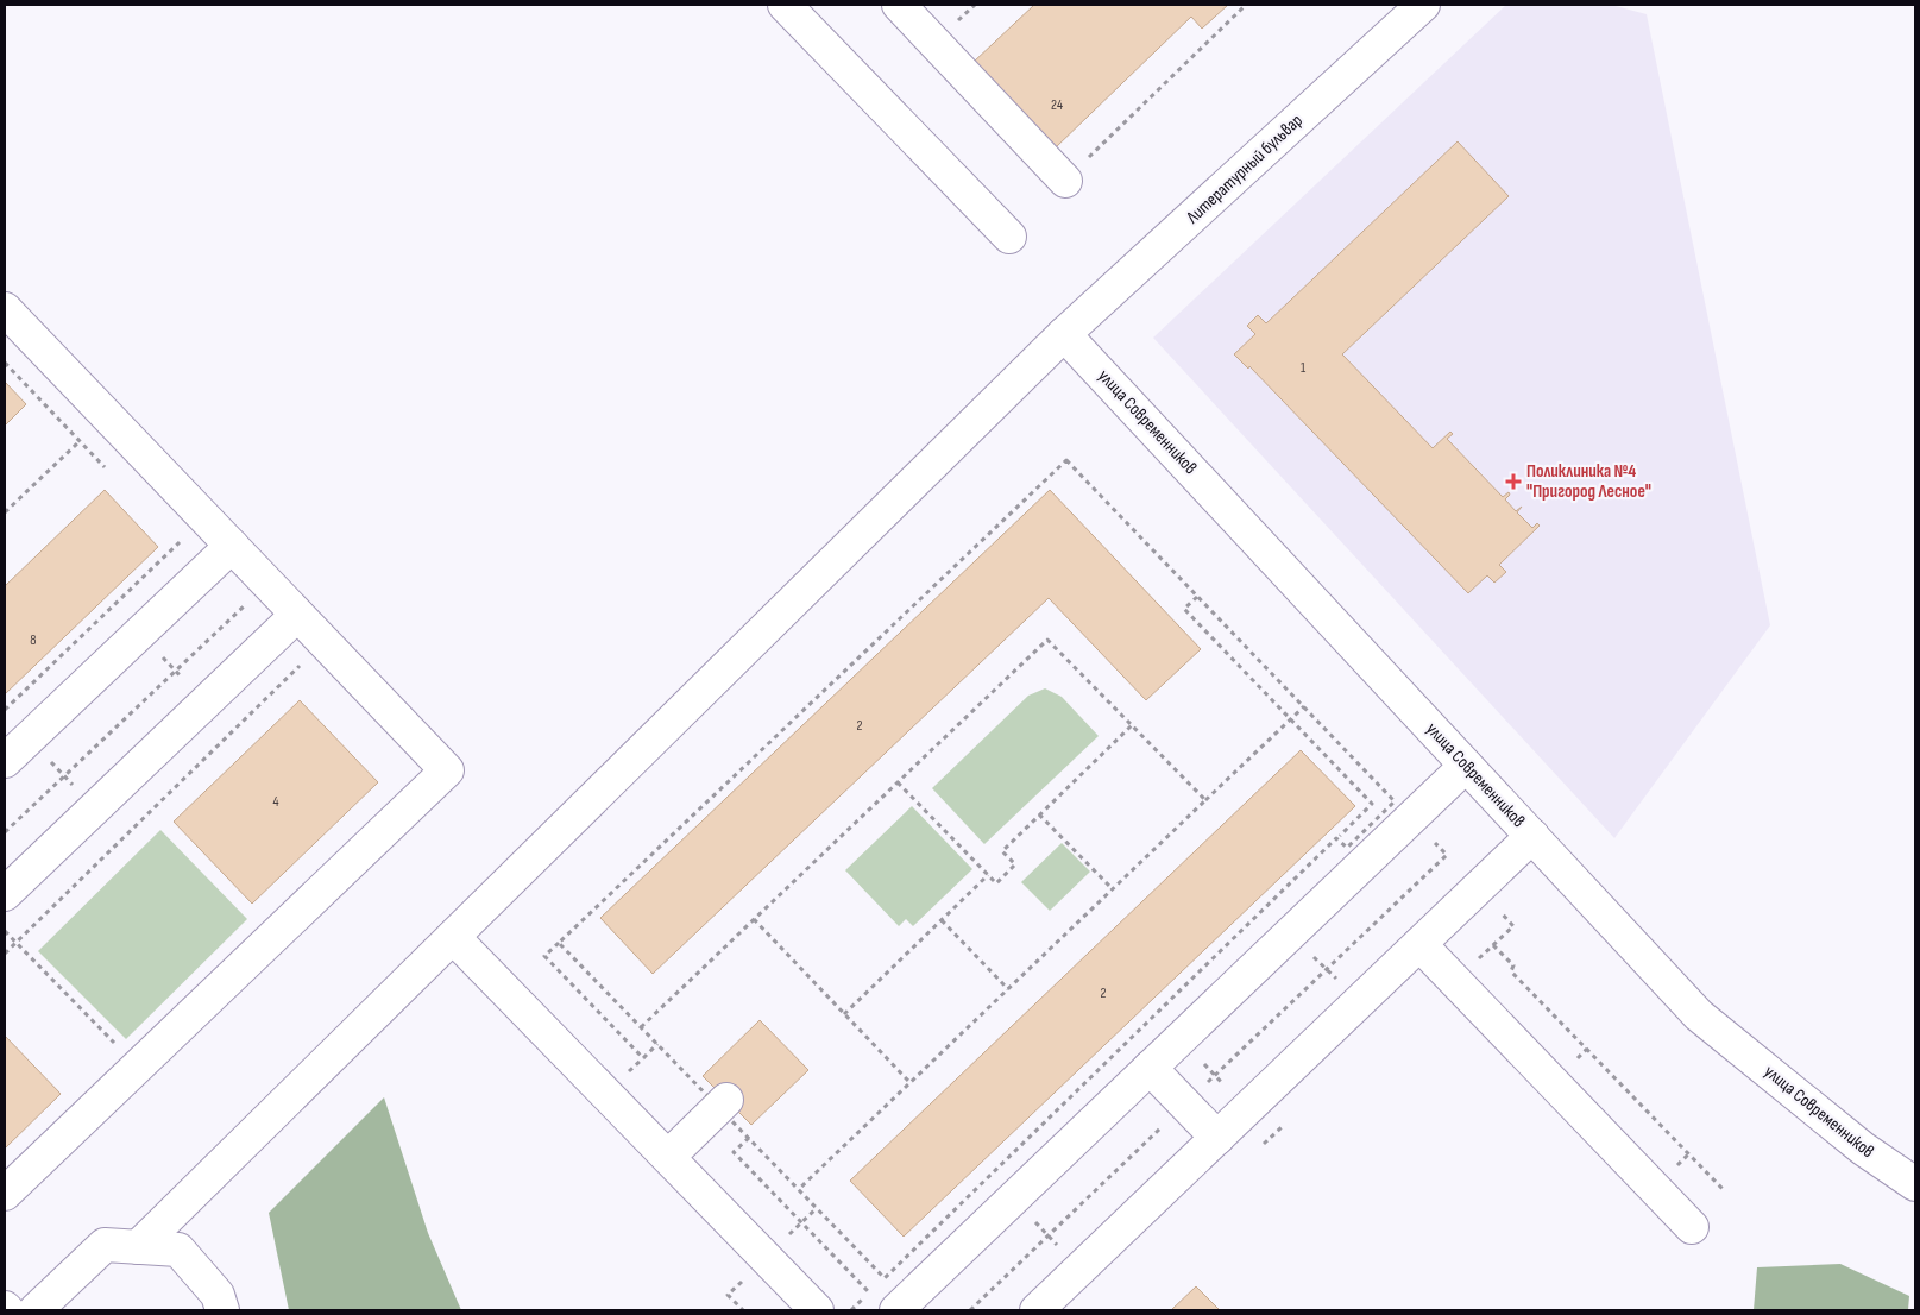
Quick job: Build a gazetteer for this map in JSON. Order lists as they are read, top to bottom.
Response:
{
  "streets": {
    "street": ["Литературный бульвар", "улица Современников"]
  },
  "crossings": [
    ["Литературный бульвар", "улица Современников"]
  ],
  "places": {
    "health": ["Поликлиника №4 \"Пригород Лесное\""]
  },
  "house_numbers": [
    "24",
    "1",
    "8",
    "2",
    "4",
    "2"
  ]
}
